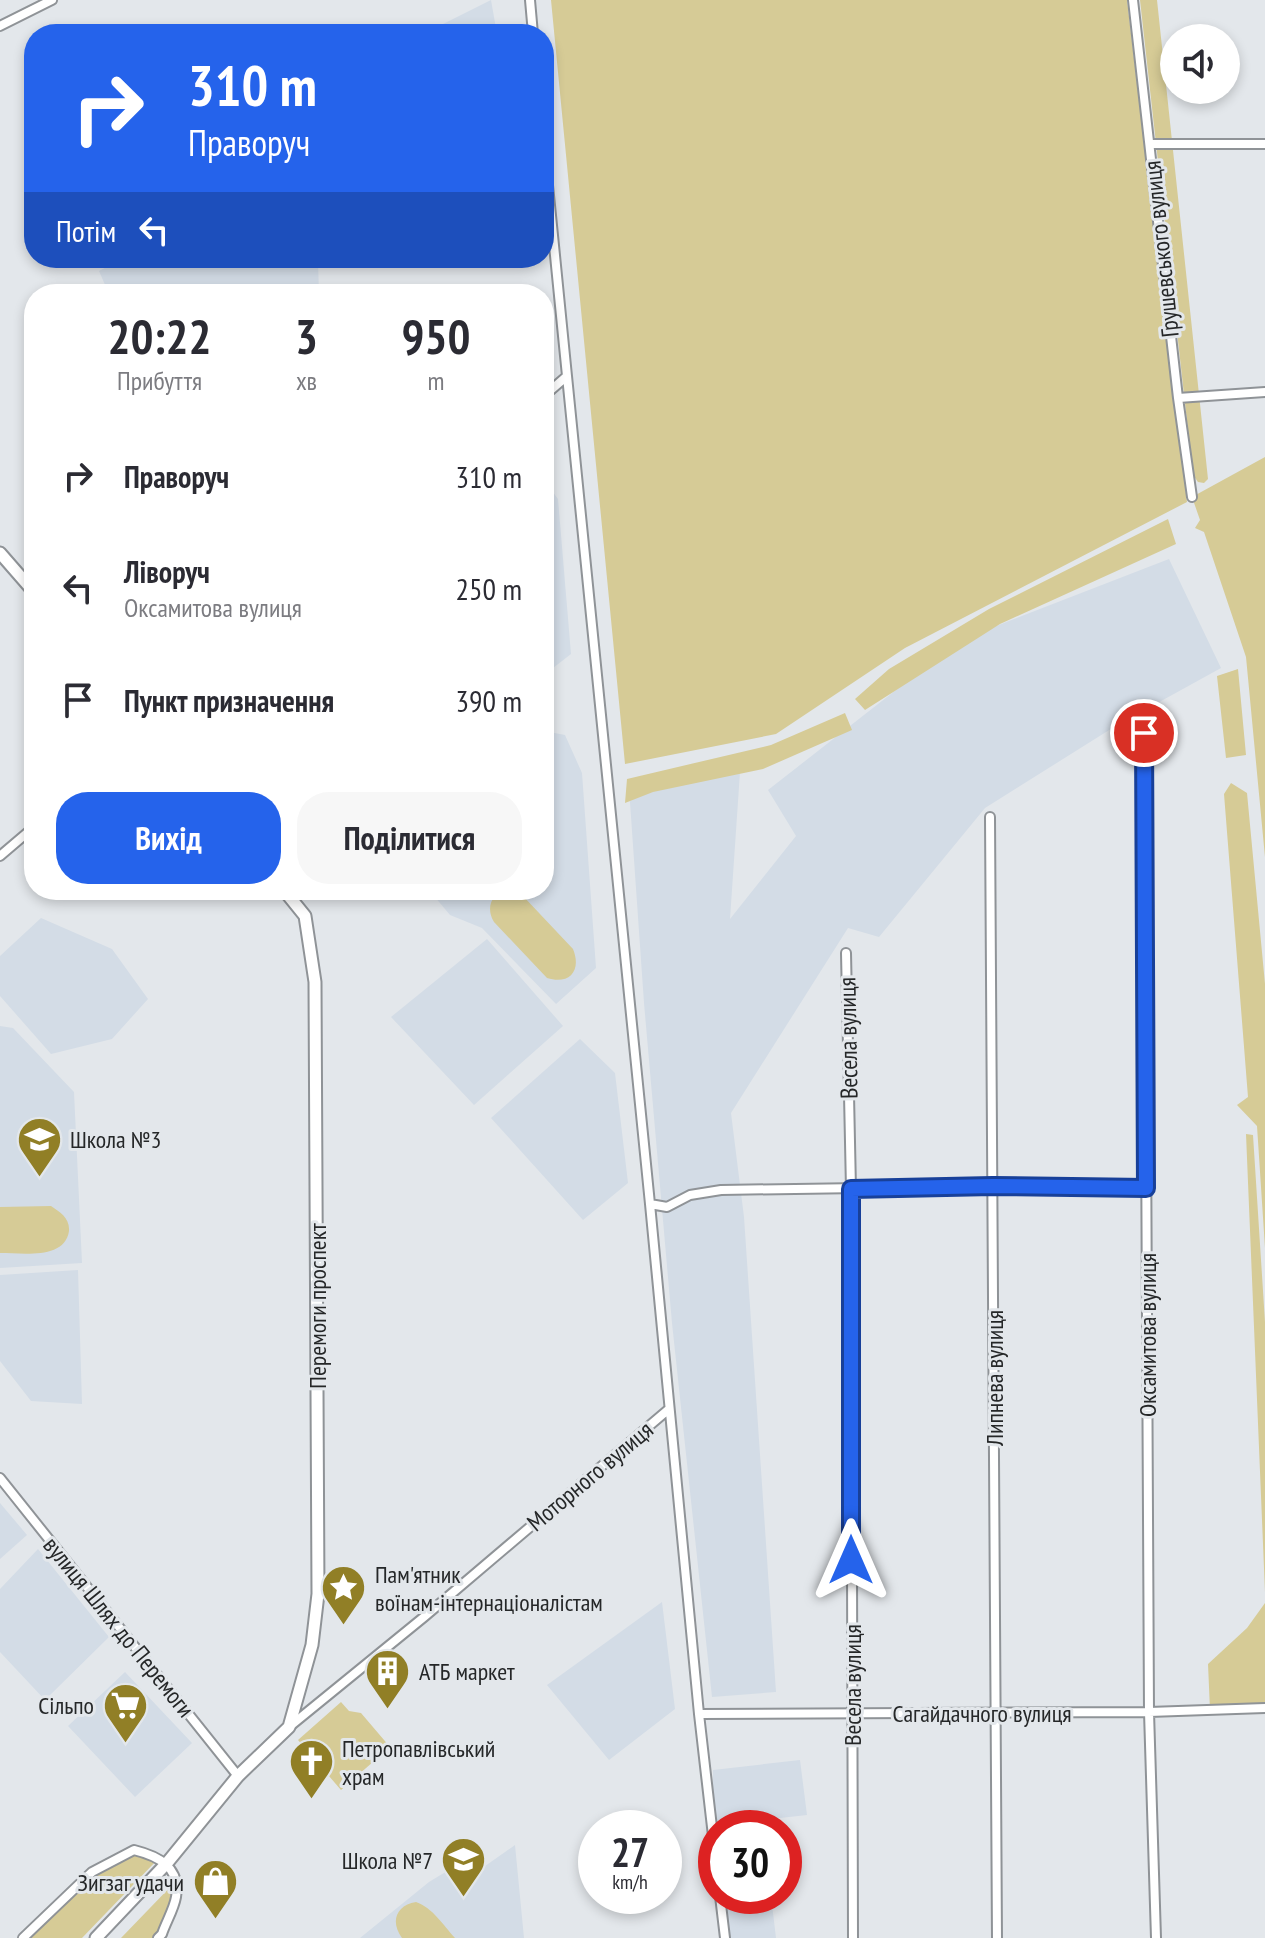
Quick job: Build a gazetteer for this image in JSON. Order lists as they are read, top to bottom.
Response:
{
  "streets": {
    "street": [
      "Грушевського вулиця",
      "Весела вулиця",
      "Перемоги проспект",
      "Оксамитова вулиця",
      "Липнева вулиця",
      "Моторного вулиця",
      "вулиця Шлях до Перемоги",
      "Сагайдачного вулиця"
    ]
  },
  "crossings": [
    ["Весела вулиця", "Сагайдачного вулиця"],
    ["Перемоги проспект", "Моторного вулиця"],
    ["Оксамитова вулиця", "Сагайдачного вулиця"],
    ["Липнева вулиця", "Сагайдачного вулиця"]
  ],
  "places": {
    "school or university": ["Школа №3", "Школа №7"],
    "place": ["Пам'ятник воїнам-інтернаціоналістам"],
    "building": ["АТБ маркет"],
    "supermarket": ["Сільпо"],
    "church": ["Петропавлівський храм"],
    "shop": ["Зигзаг удачи"]
  },
  "page": {
    "turn": ["310 m", "Праворуч"],
    "then": "Потім",
    "eta": [
      "20:22",
      "Прибуття",
      "3",
      "хв",
      "950",
      "m"
    ],
    "list": [
      {
        "name": "Праворуч",
        "value": "310 m"
      },
      {
        "name": "Ліворуч",
        "note": "Оксамитова вулиця",
        "value": "250 m"
      },
      {
        "name": "Пункт призначення",
        "value": "390 m"
      }
    ],
    "buttons": ["Вихід", "Поділитися"],
    "speed": "27 km/h",
    "limit": "30"
  }
}
